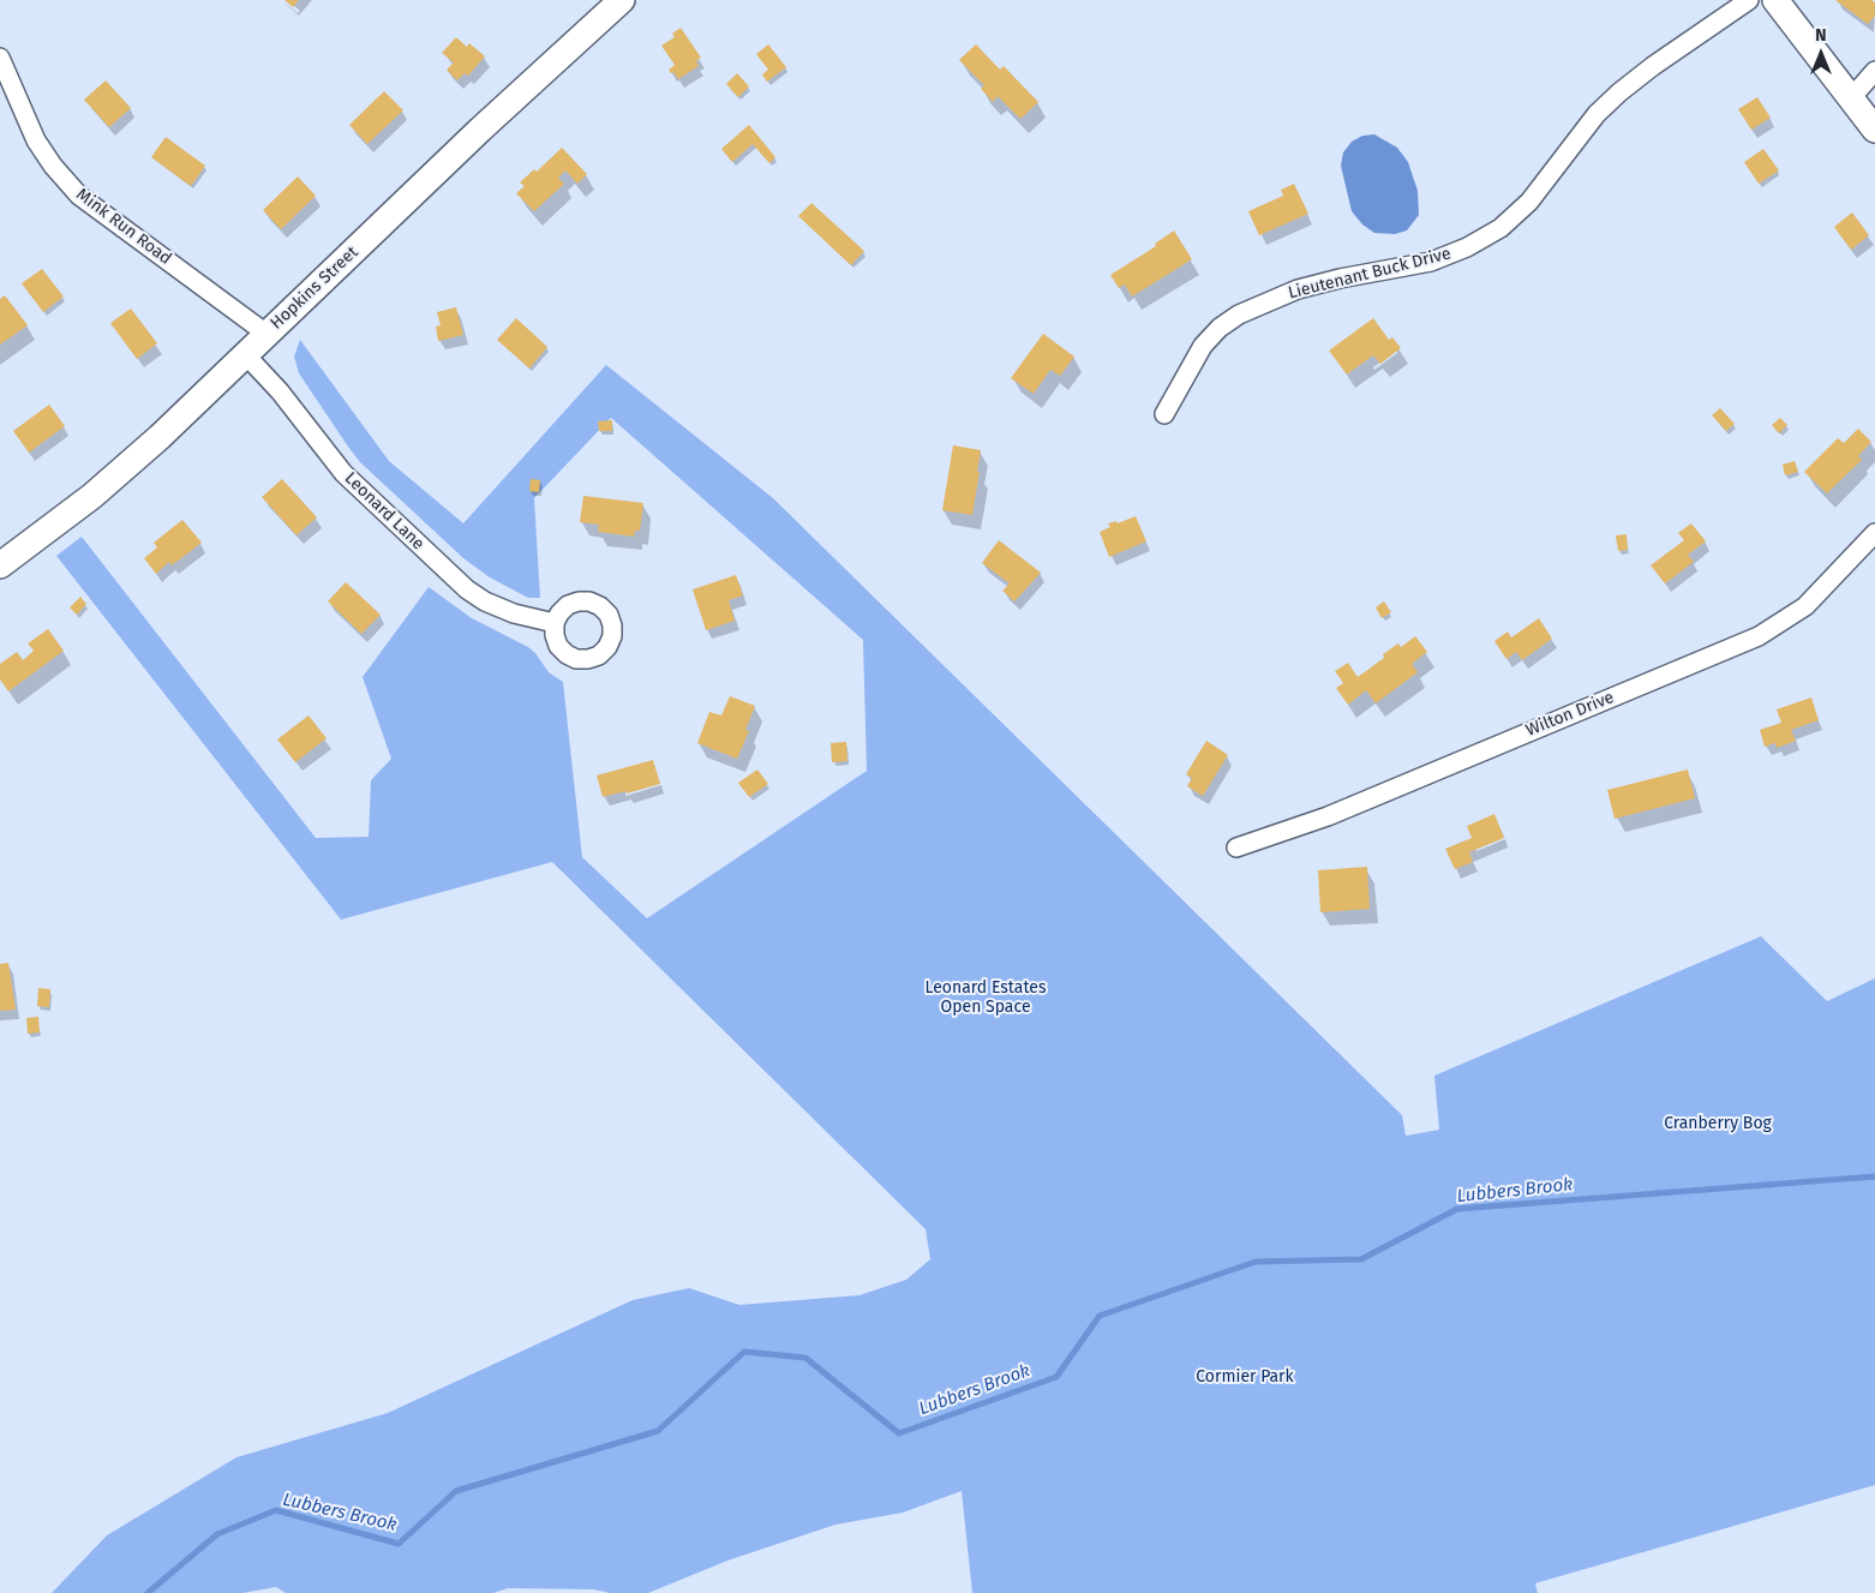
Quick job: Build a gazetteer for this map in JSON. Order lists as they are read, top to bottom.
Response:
{
  "streets": {
    "street": [
      "Mink Run Road",
      "Lieutenant Buck Drive",
      "Hopkins Street",
      "Leonard Lane",
      "Wilton Drive"
    ]
  },
  "crossings": [
    ["Mink Run Road", "Hopkins Street"],
    ["Hopkins Street", "Leonard Lane"]
  ],
  "water": ["Lubbers Brook"],
  "parks": ["Leonard Estates Open Space", "Cranberry Bog", "Cormier Park"],
  "north": "top"
}
